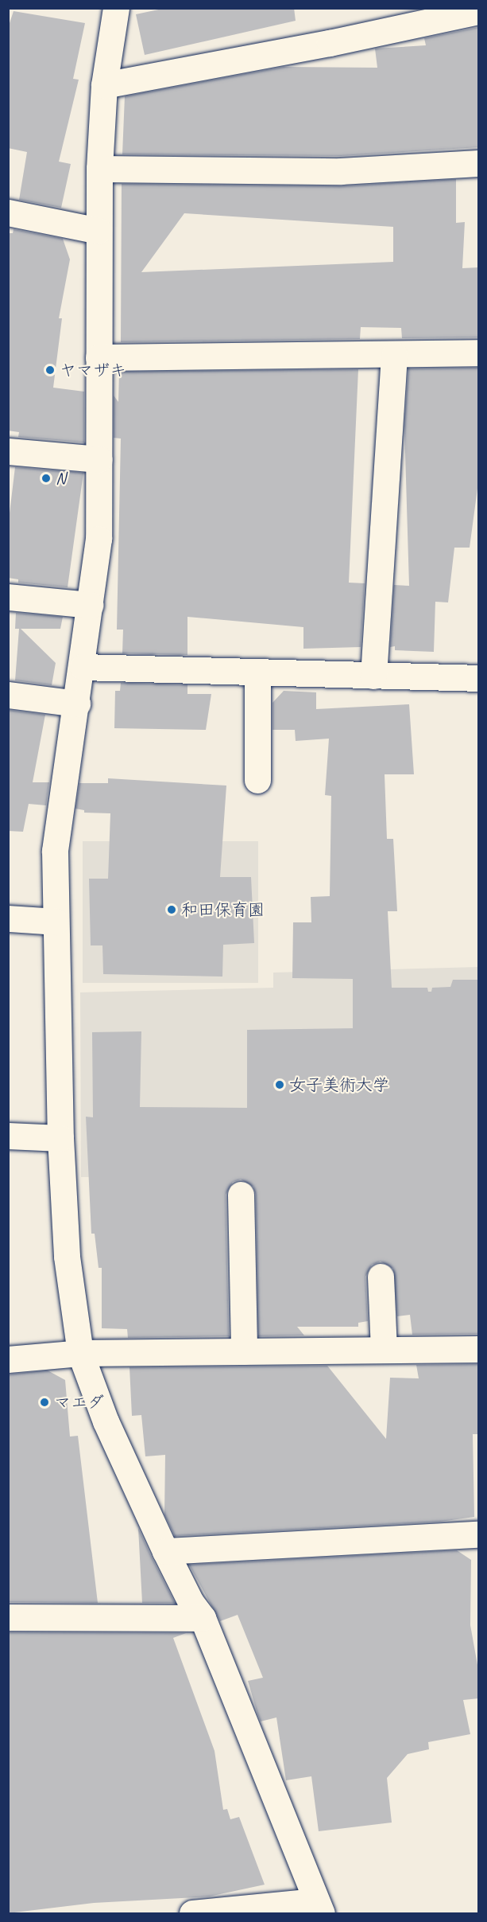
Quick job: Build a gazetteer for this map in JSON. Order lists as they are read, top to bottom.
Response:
{
  "places": [
    "ヤマザキ",
    "N",
    "和田保育園",
    "女子美術大学",
    "マエダ"
  ]
}
